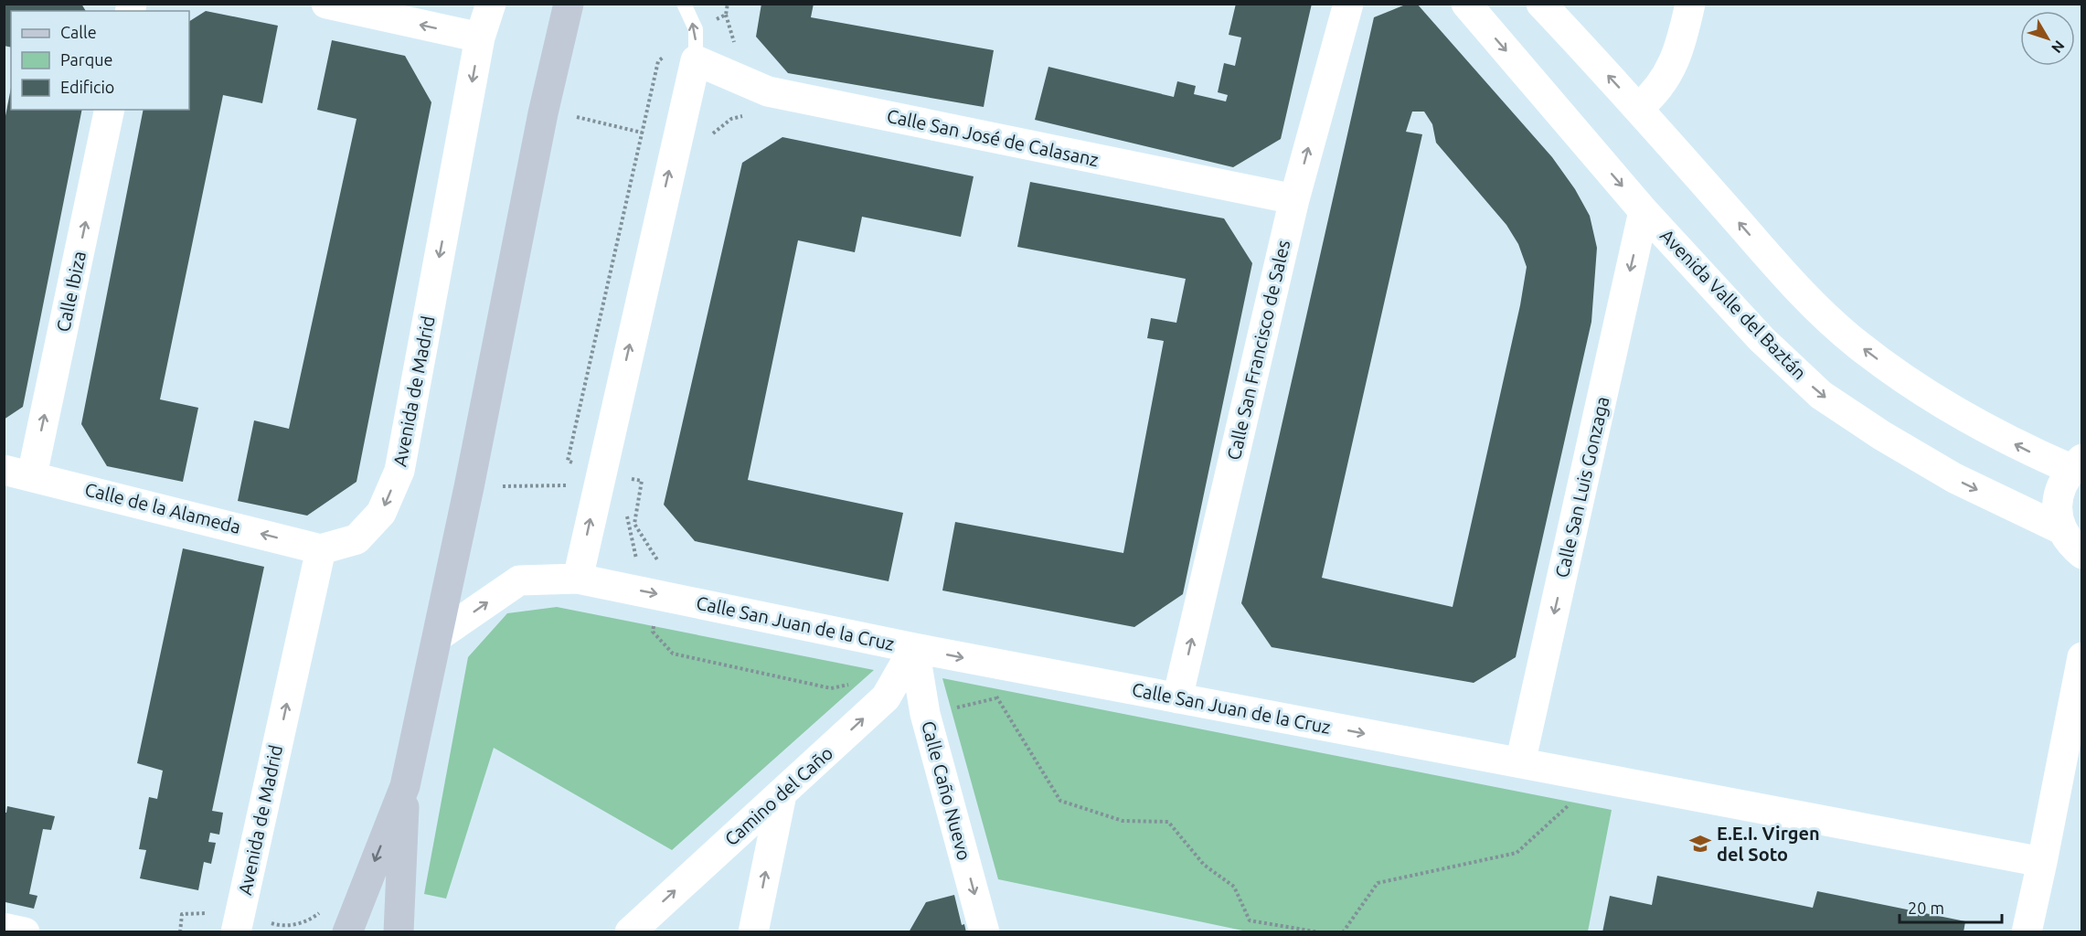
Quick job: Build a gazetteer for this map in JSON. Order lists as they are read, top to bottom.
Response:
{
  "streets": {
    "street": [
      "Calle San José de Calasanz",
      "Calle Ibiza",
      "Avenida Valle del Baztán",
      "Calle San Francisco de Sales",
      "Avenida de Madrid",
      "Calle San Luis Gonzaga",
      "Calle de la Alameda",
      "Calle San Juan de la Cruz",
      "Calle Caño Nuevo",
      "Camino del Caño"
    ]
  },
  "crossings": [
    ["Calle San José de Calasanz", "Calle San Francisco de Sales"],
    ["Calle Ibiza", "Calle de la Alameda"],
    ["Avenida Valle del Baztán", "Calle San Luis Gonzaga"],
    ["Calle San Francisco de Sales", "Calle San Juan de la Cruz"],
    ["Avenida de Madrid", "Calle de la Alameda"],
    ["Calle San Luis Gonzaga", "Calle San Juan de la Cruz"],
    ["Calle San Juan de la Cruz", "Calle Caño Nuevo"],
    ["Calle San Juan de la Cruz", "Camino del Caño"],
    ["Calle Caño Nuevo", "Camino del Caño"]
  ],
  "one_way": [
    "Calle Ibiza",
    "Calle San Francisco de Sales",
    "Calle San Luis Gonzaga",
    "Calle de la Alameda",
    "Calle San Juan de la Cruz",
    "Calle Caño Nuevo",
    "Camino del Caño"
  ],
  "places": {
    "school or university": ["E.E.I. Virgen del Soto"]
  },
  "legend": ["Calle", "Parque", "Edificio"],
  "scale_bar": "20 m",
  "north": "bottom right"
}
